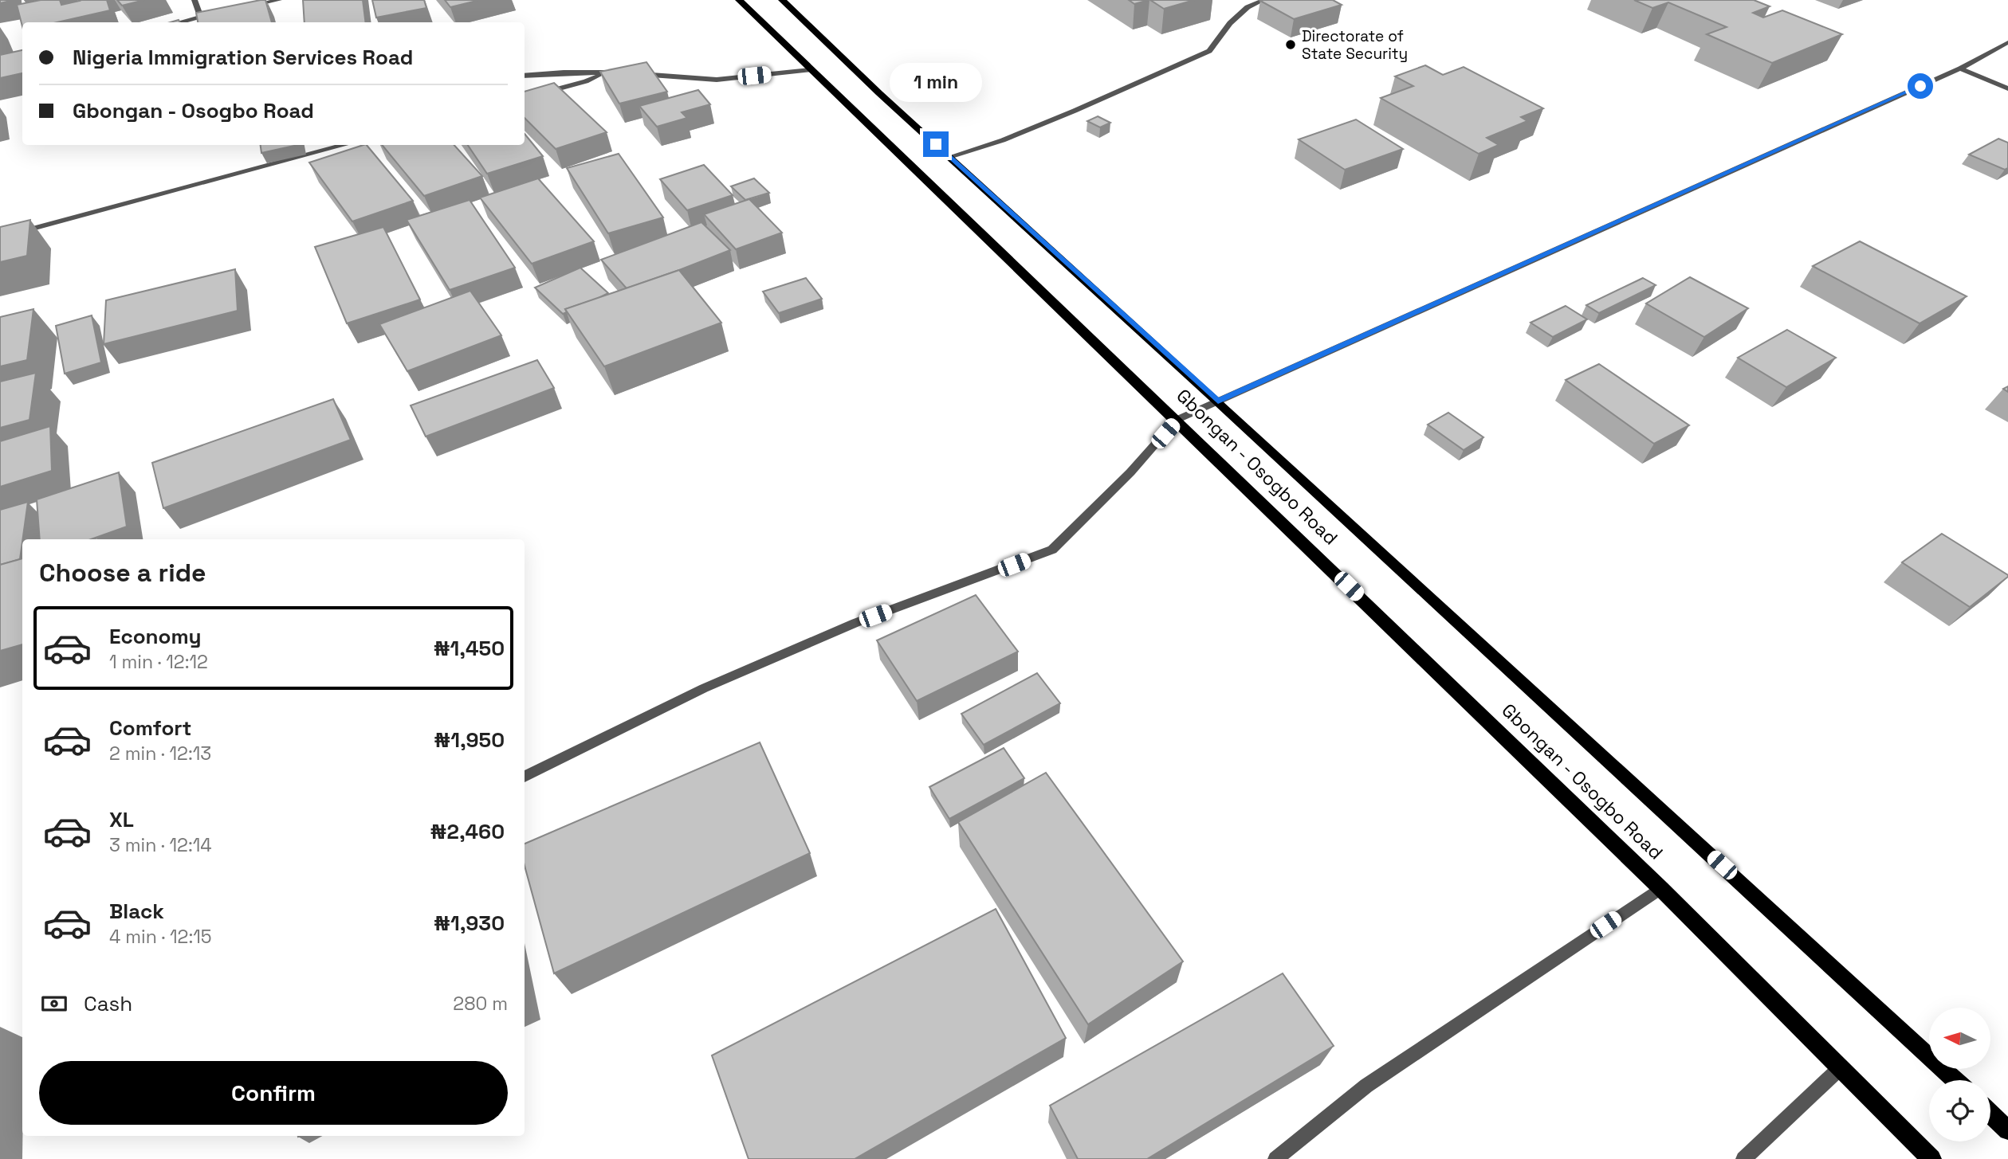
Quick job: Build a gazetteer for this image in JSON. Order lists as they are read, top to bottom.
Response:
{
  "streets": {
    "main road": ["Gbongan - Osogbo Road"]
  },
  "places": ["Directorate of State Security"],
  "north": "left",
  "page": {
    "banner": ["Nigeria Immigration Services Road", "Gbongan - Osogbo Road"],
    "bubble": "1 min",
    "heading": "Choose a ride",
    "list": [
      {
        "name": "Economy",
        "note": "1 min · 12:12",
        "value": "₦1,450"
      },
      {
        "name": "Comfort",
        "note": "2 min · 12:13",
        "value": "₦1,950"
      },
      {
        "name": "XL",
        "note": "3 min · 12:14",
        "value": "₦2,460"
      },
      {
        "name": "Black",
        "note": "4 min · 12:15",
        "value": "₦1,930"
      }
    ],
    "pay": ["Cash", "280 m"],
    "buttons": "Confirm"
  }
}
